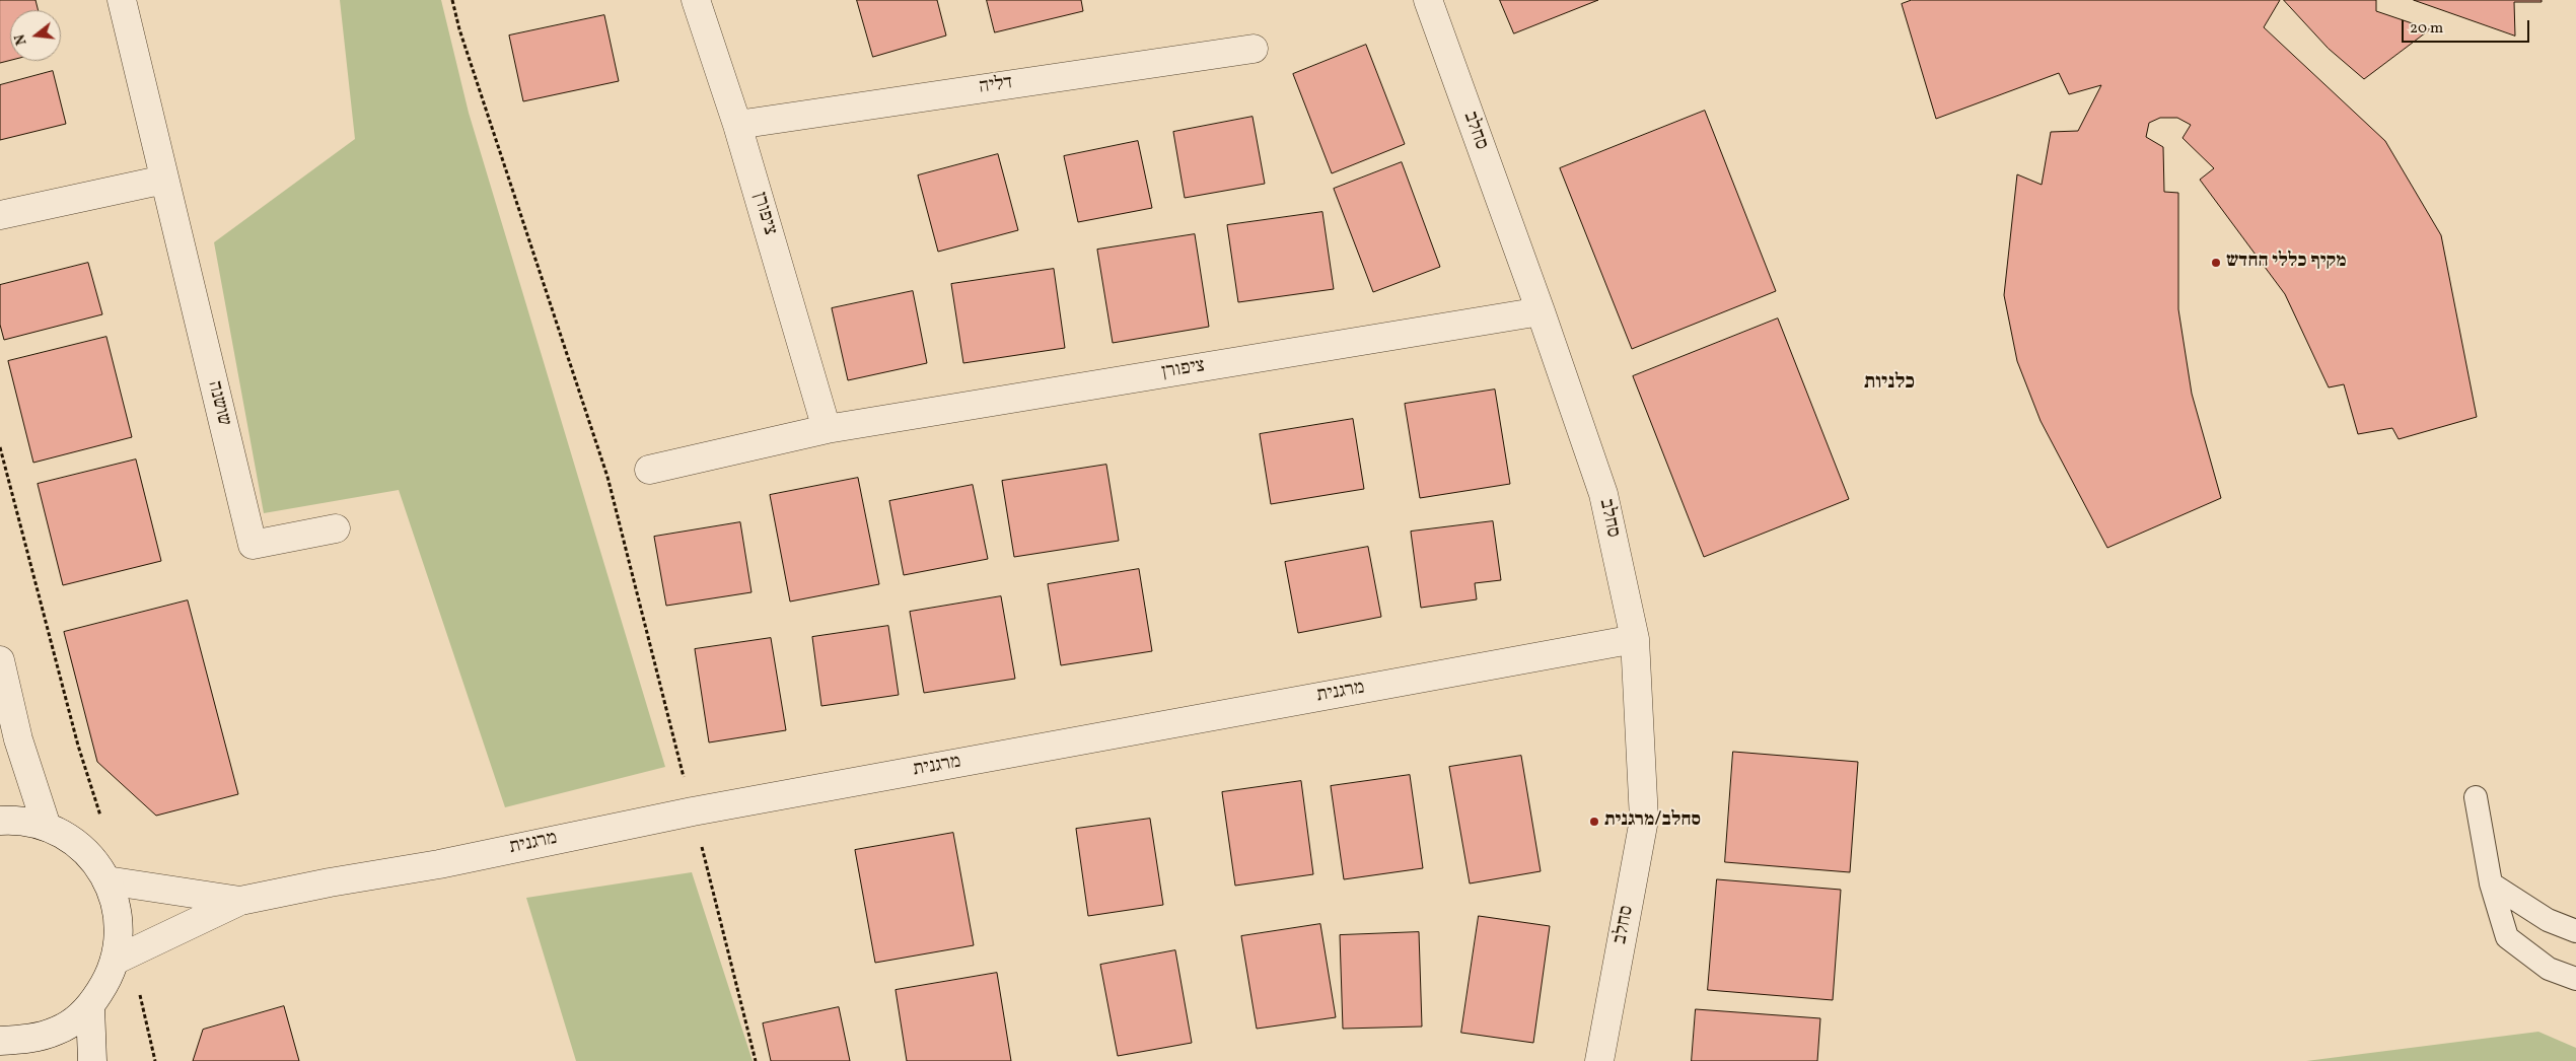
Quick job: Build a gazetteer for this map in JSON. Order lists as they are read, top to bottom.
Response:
{
  "streets": {
    "street": [
      "דליה",
      "סחלב",
      "ציפורן",
      "שושנה",
      "מרגנית"
    ]
  },
  "crossings": [
    ["דליה", "ציפורן"],
    ["סחלב", "ציפורן"],
    ["סחלב", "מרגנית"]
  ],
  "districts": ["כלניות"],
  "places": ["מקיף כללי החדש", "סחלב/מרגנית"],
  "scale_bar": "20 m",
  "north": "left"
}
